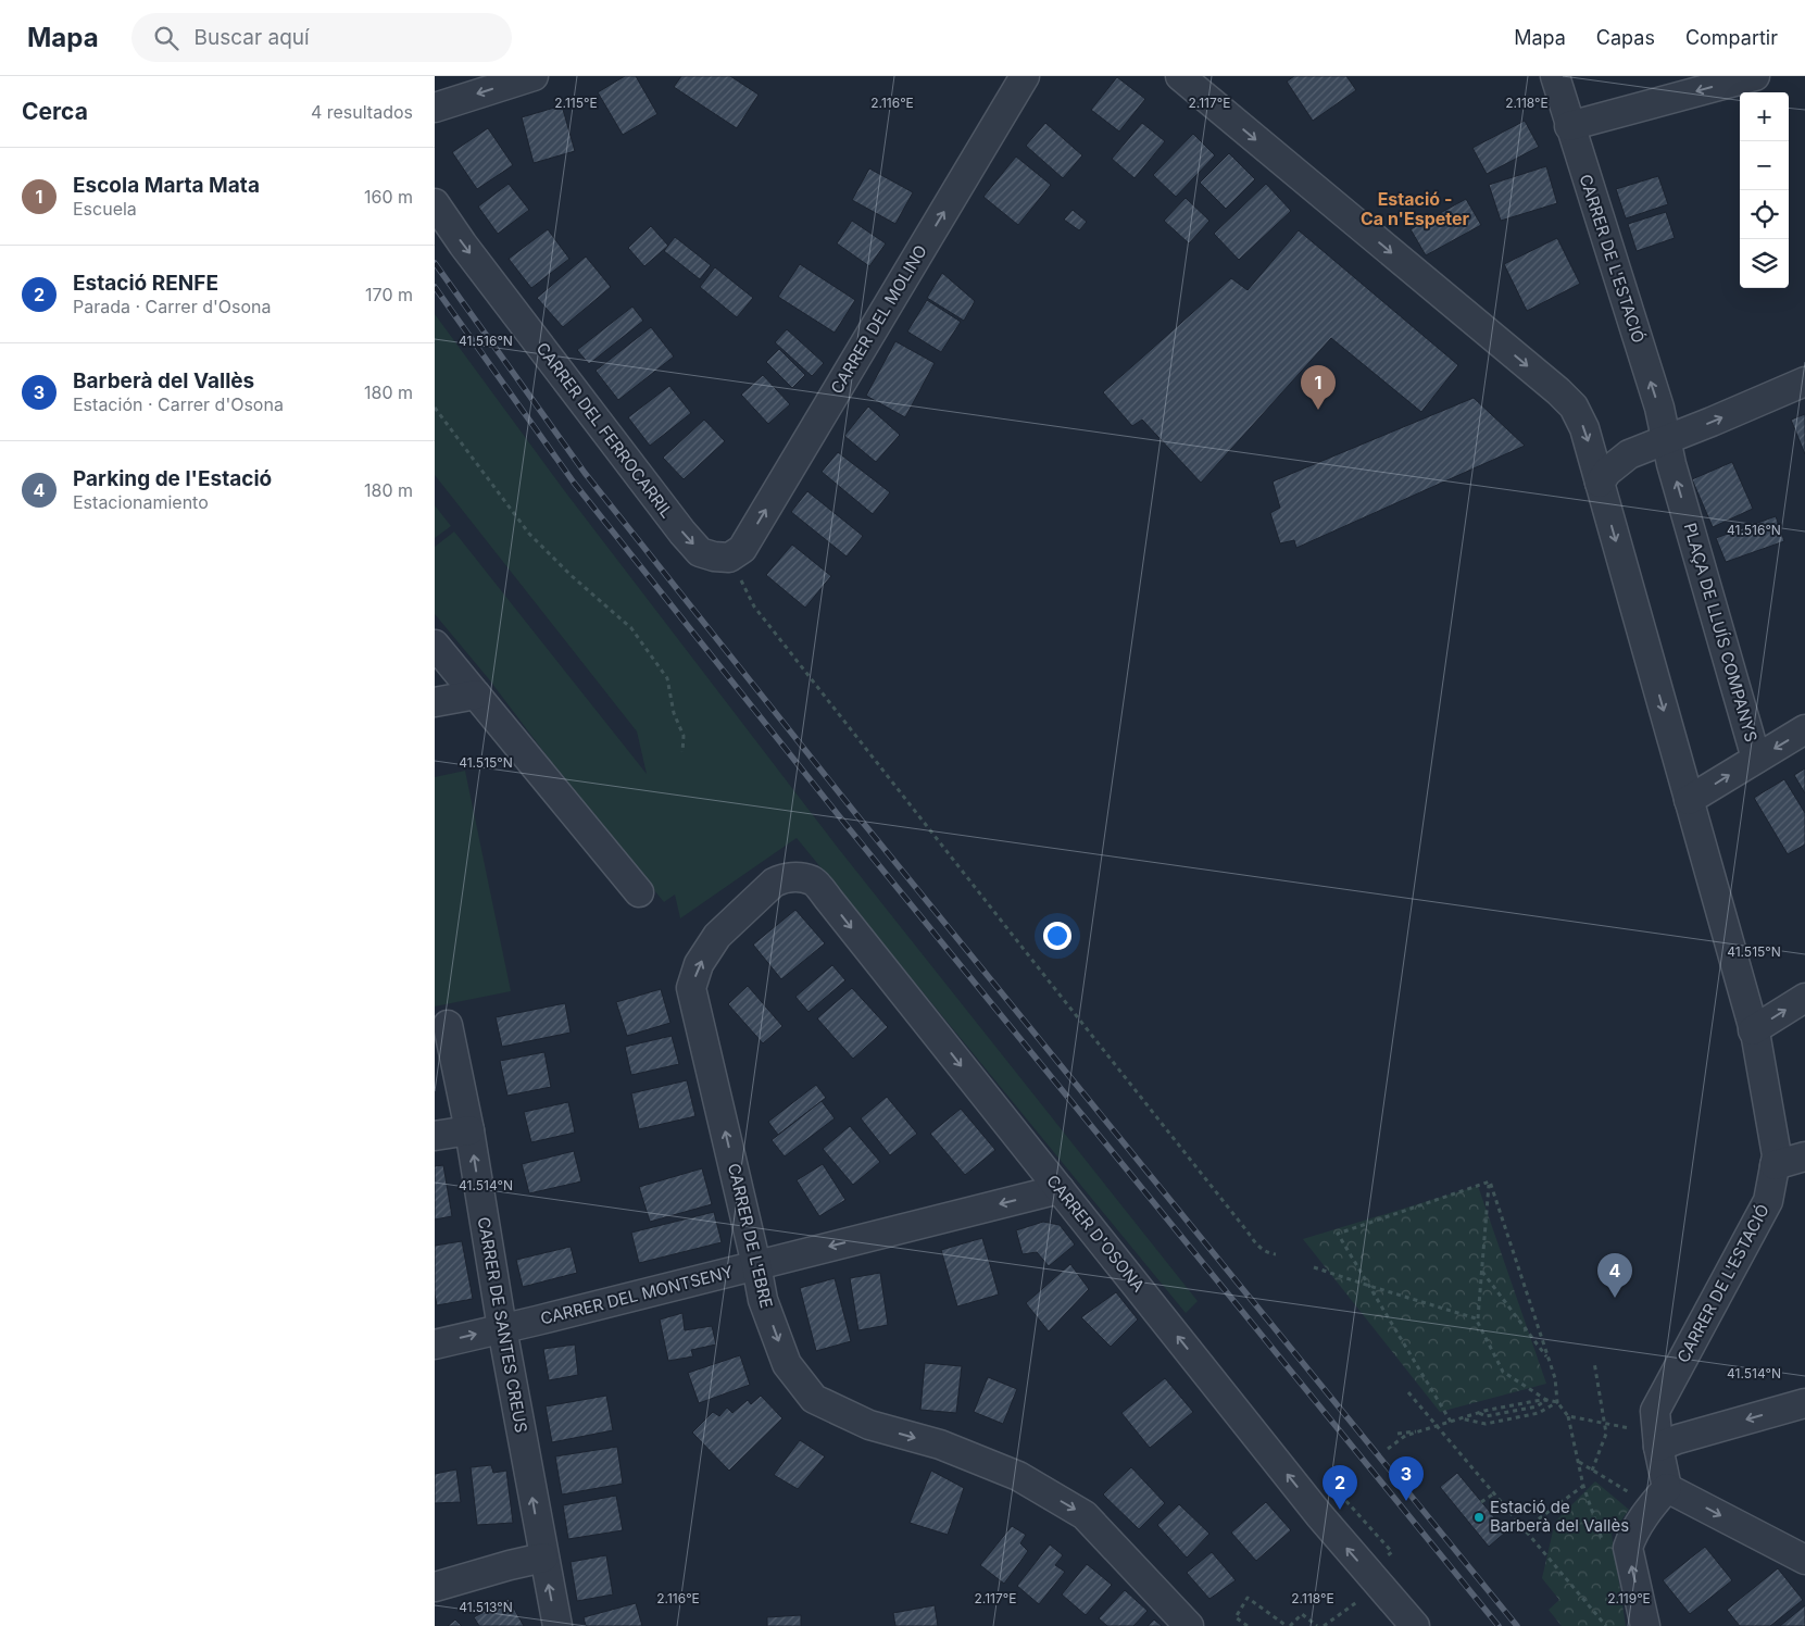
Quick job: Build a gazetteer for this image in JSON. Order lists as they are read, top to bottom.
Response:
{
  "streets": {
    "street": [
      "CARRER DE L'ESTACIÓ",
      "CARRER DEL MOLINO",
      "CARRER DEL FERROCARRIL",
      "PLAÇA DE LLUÍS COMPANYS",
      "CARRER D'OSONA",
      "CARRER DE L'EBRE",
      "CARRER DEL MONTSENY",
      "CARRER DE SANTES CREUS"
    ]
  },
  "crossings": [
    ["CARRER DE L'ESTACIÓ", "PLAÇA DE LLUÍS COMPANYS"],
    ["CARRER DEL MOLINO", "CARRER DEL FERROCARRIL"],
    ["CARRER D'OSONA", "CARRER DE L'EBRE"],
    ["CARRER D'OSONA", "CARRER DEL MONTSENY"],
    ["CARRER DE L'EBRE", "CARRER DEL MONTSENY"],
    ["CARRER DEL MONTSENY", "CARRER DE SANTES CREUS"]
  ],
  "one_way": ["CARRER DEL MOLINO", "CARRER DEL FERROCARRIL", "CARRER DE SANTES CREUS"],
  "districts": ["Estació - Ca n'Espeter"],
  "places": ["Estació de Barberà del Vallès"],
  "page": {
    "header": "Mapa",
    "search": "Buscar aquí",
    "nav": ["Mapa", "Capas", "Compartir"],
    "heading": ["Cerca", "4 resultados"],
    "map_buttons": ["+", "−"],
    "list": [
      {
        "mark": "1",
        "name": "Escola Marta Mata",
        "note": "Escuela",
        "value": "160 m"
      },
      {
        "mark": "2",
        "name": "Estació RENFE",
        "note": "Parada · Carrer d'Osona",
        "value": "170 m"
      },
      {
        "mark": "3",
        "name": "Barberà del Vallès",
        "note": "Estación · Carrer d'Osona",
        "value": "180 m"
      },
      {
        "mark": "4",
        "name": "Parking de l'Estació",
        "note": "Estacionamiento",
        "value": "180 m"
      }
    ],
    "pins": [
      "1",
      "4",
      "3",
      "2"
    ]
  },
  "coordinates": [
    "2.115°E",
    "2.116°E",
    "2.117°E",
    "2.118°E",
    "41.516°N",
    "41.515°N",
    "41.514°N",
    "2.119°E",
    "41.513°N"
  ]
}
